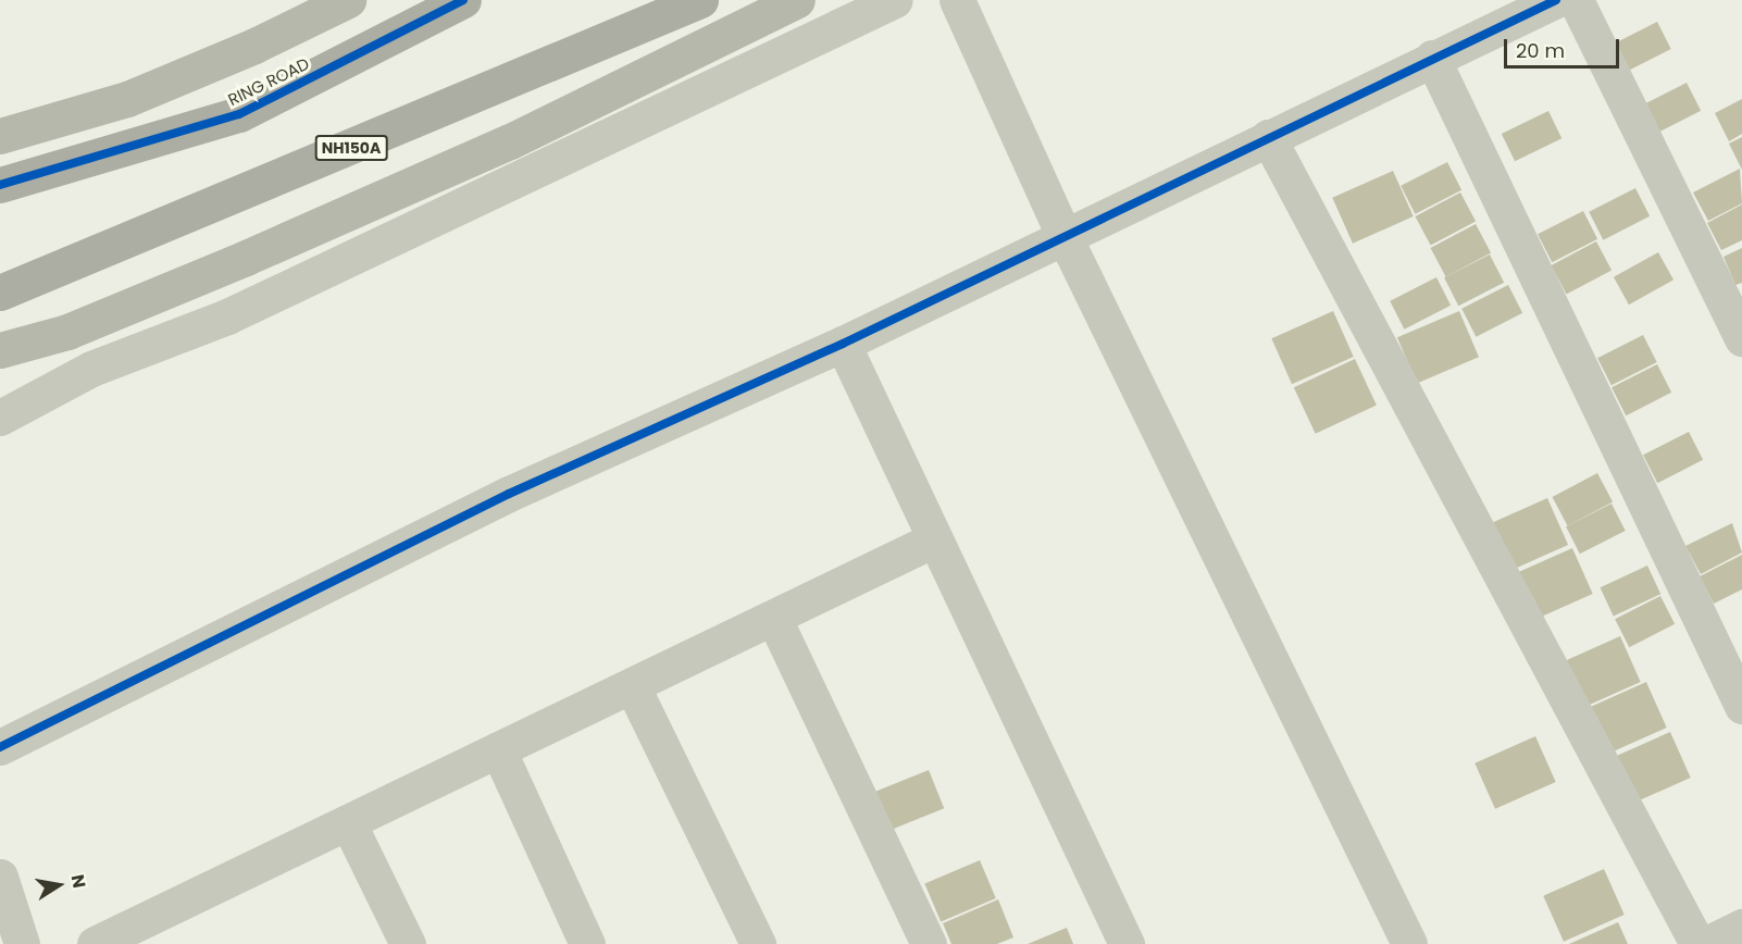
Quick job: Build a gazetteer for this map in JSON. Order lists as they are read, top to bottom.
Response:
{
  "streets": {
    "highway": ["RING ROAD", "NH150A"]
  },
  "scale_bar": "20 m",
  "north": "right"
}
